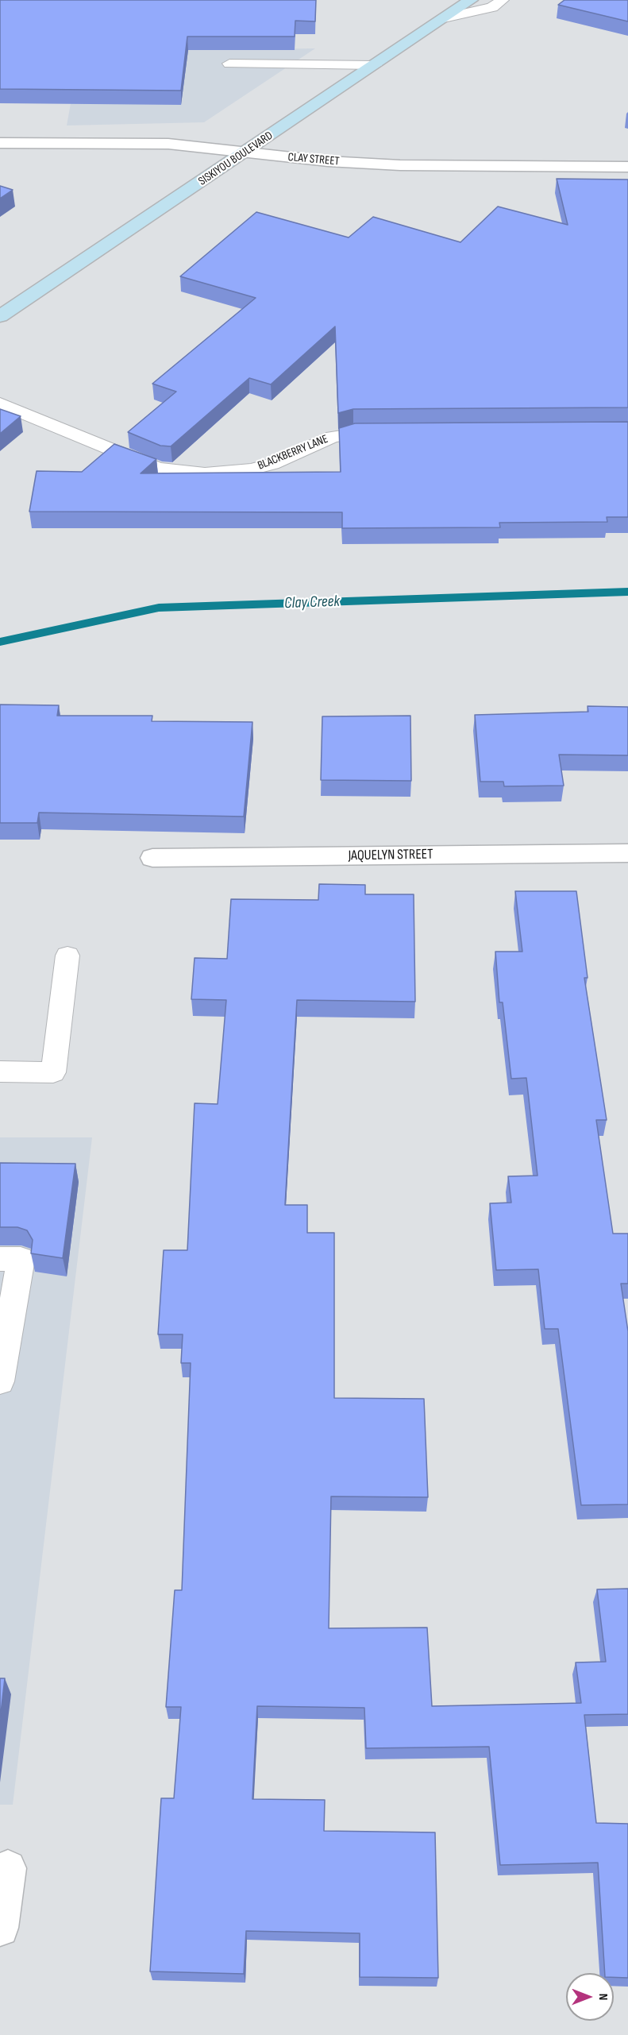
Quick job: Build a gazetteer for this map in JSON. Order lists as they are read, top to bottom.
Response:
{
  "streets": {
    "main road": ["SISKIYOU BOULEVARD"],
    "street": ["CLAY STREET", "JAQUELYN STREET"],
    "lane": ["BLACKBERRY LANE"]
  },
  "crossings": [
    ["SISKIYOU BOULEVARD", "CLAY STREET"]
  ],
  "water": ["Clay Creek"],
  "north": "right"
}
